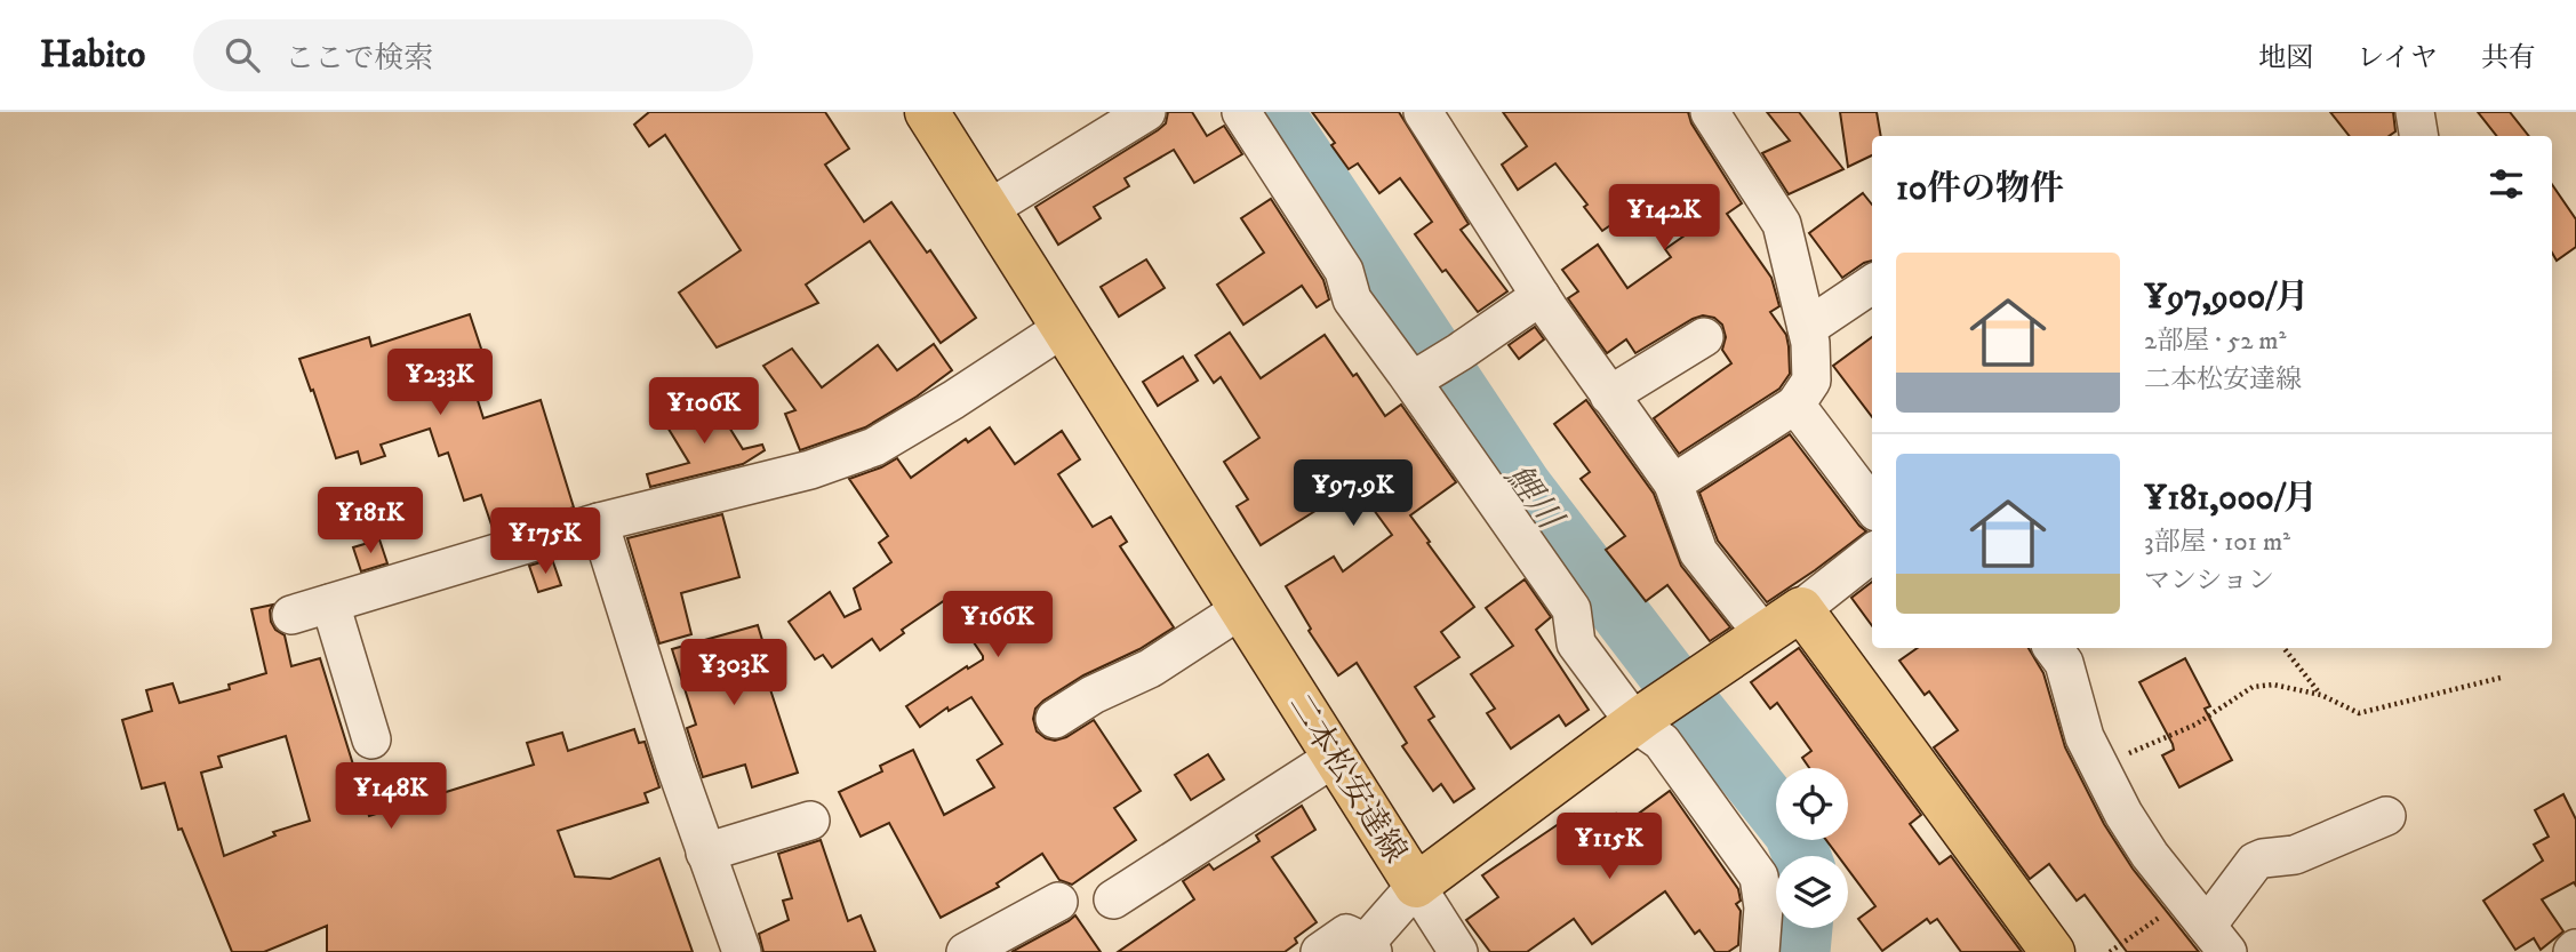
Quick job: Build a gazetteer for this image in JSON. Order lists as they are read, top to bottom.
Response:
{
  "streets": {
    "main road": ["二本松安達線"]
  },
  "water": ["鯉川"],
  "page": {
    "header": "Habito",
    "search": "ここで検索",
    "nav": ["地図", "レイヤ", "共有"],
    "heading": "10件の物件",
    "price": [
      "¥142K",
      "¥233K",
      "¥106K",
      "¥97.9K",
      "¥181K",
      "¥175K",
      "¥166K",
      "¥303K",
      "¥148K",
      "¥115K"
    ],
    "list": [
      {
        "name": "¥97,900/月",
        "note": "2部屋 · 52 m² · 二本松安達線"
      },
      {
        "name": "¥181,000/月",
        "note": "3部屋 · 101 m² · マンション"
      }
    ]
  }
}
